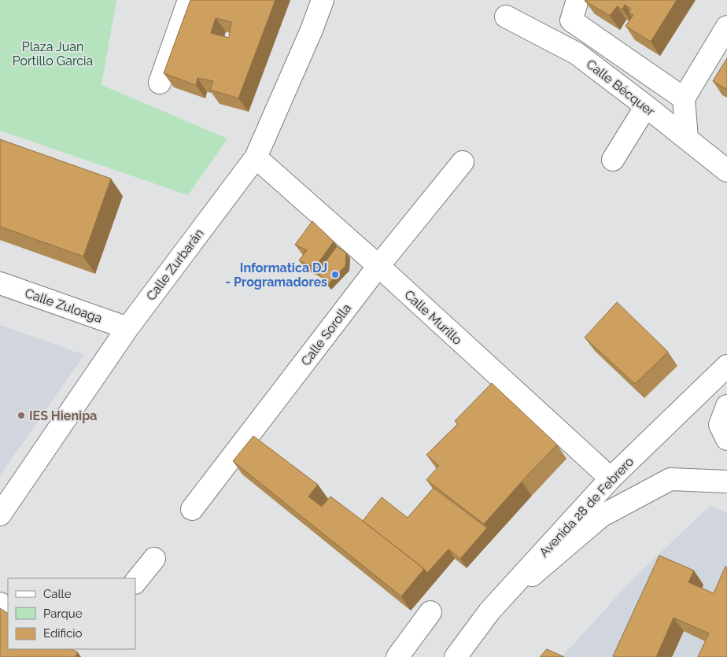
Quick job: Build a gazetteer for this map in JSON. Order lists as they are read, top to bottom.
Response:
{
  "streets": {
    "street": [
      "Calle Bécquer",
      "Calle Zurbarán",
      "Calle Zuloaga",
      "Calle Murillo",
      "Calle Sorolla",
      "Avenida 28 de Febrero"
    ]
  },
  "crossings": [
    ["Calle Zurbarán", "Calle Zuloaga"],
    ["Calle Zurbarán", "Calle Murillo"],
    ["Calle Murillo", "Calle Sorolla"],
    ["Calle Murillo", "Avenida 28 de Febrero"]
  ],
  "parks": ["Plaza Juan Portillo Garcia"],
  "places": ["Informatica DJ - Programadores", "IES Hienipa"],
  "legend": ["Calle", "Parque", "Edificio"]
}
